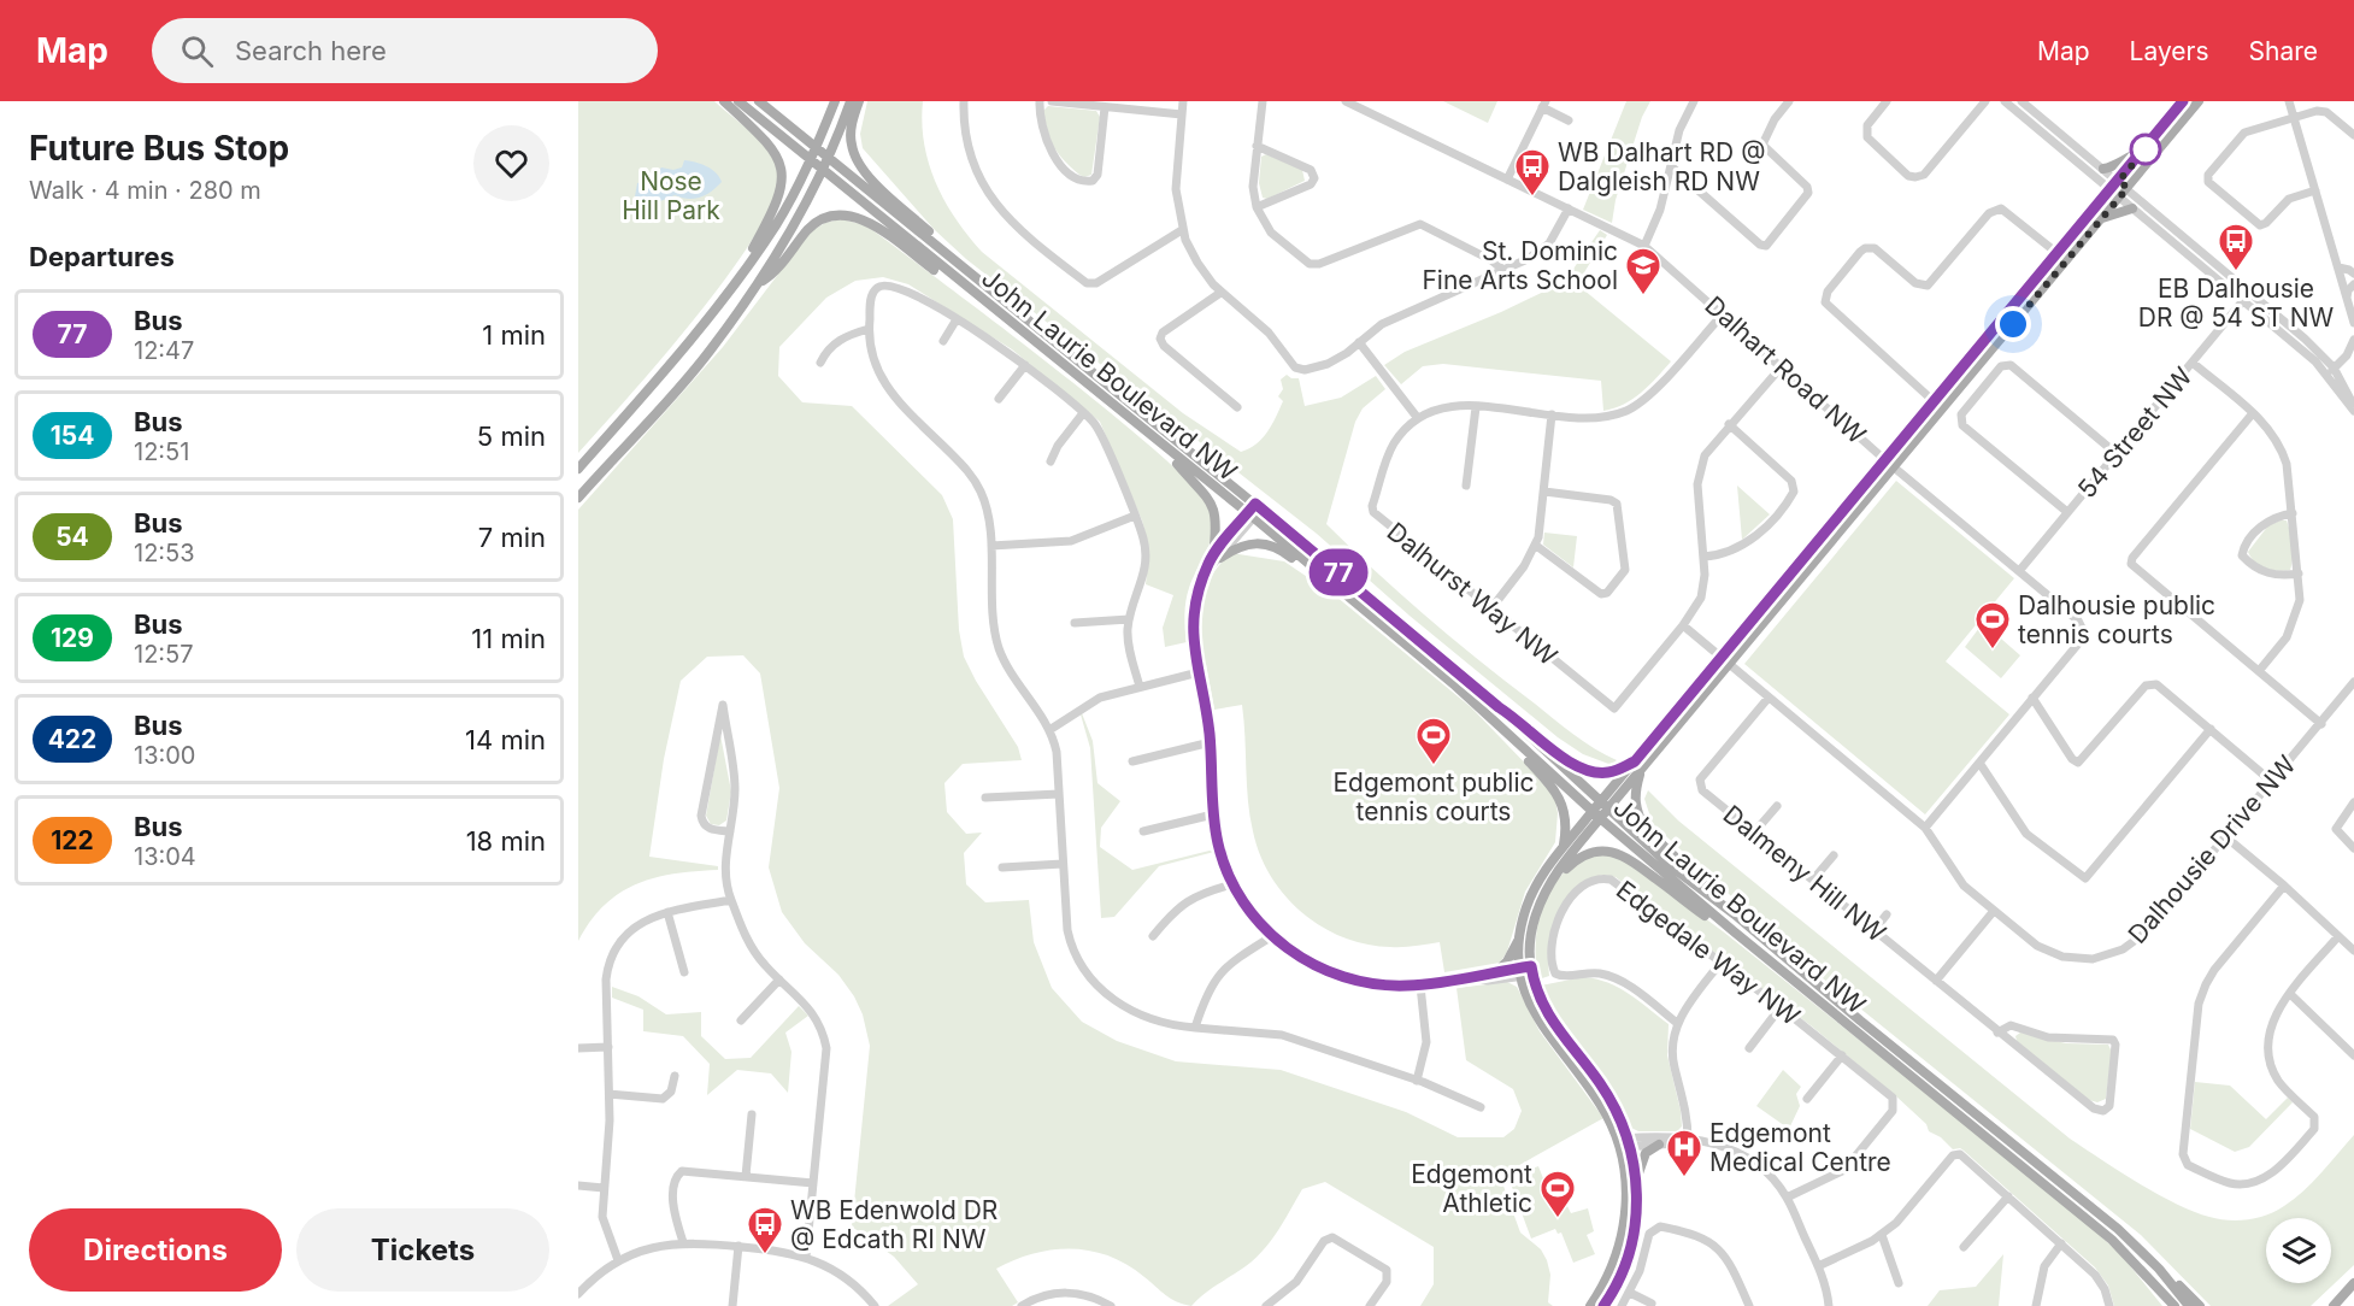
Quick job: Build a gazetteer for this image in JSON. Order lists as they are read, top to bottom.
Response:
{
  "streets": {
    "main road": ["John Laurie Boulevard NW"],
    "street": [
      "Dalhart Road NW",
      "54 Street NW",
      "Dalhurst Way NW",
      "Dalhousie Drive NW",
      "Dalmeny Hill NW",
      "Edgedale Way NW"
    ]
  },
  "crossings": [
    ["Dalhart Road NW", "54 Street NW"],
    ["Dalhart Road NW", "Dalhurst Way NW"],
    ["Dalhart Road NW", "Dalhousie Drive NW"],
    ["Dalhurst Way NW", "Dalhousie Drive NW"],
    ["Dalhousie Drive NW", "Dalmeny Hill NW"]
  ],
  "parks": ["Nose Hill Park"],
  "places": {
    "bus stop": ["WB Dalhart RD @ Dalgleish RD NW", "EB Dalhousie DR @ 54 ST NW", "WB Edenwold DR @ Edcath RI NW"],
    "school or university": ["St. Dominic Fine Arts School"],
    "sports": ["Dalhousie public tennis courts", "Edgemont public tennis courts", "Edgemont Athletic"],
    "hospital": ["Edgemont Medical Centre"]
  },
  "lines": ["bus line 77"],
  "page": {
    "header": "Map",
    "search": "Search here",
    "nav": ["Map", "Layers", "Share"],
    "heading": [
      ["Future Bus Stop", "Walk · 4 min · 280 m"],
      "Departures"
    ],
    "on_map": "77",
    "list": [
      {
        "mark": "77",
        "name": "Bus",
        "note": "12:47",
        "value": "1 min"
      },
      {
        "mark": "154",
        "name": "Bus",
        "note": "12:51",
        "value": "5 min"
      },
      {
        "mark": "54",
        "name": "Bus",
        "note": "12:53",
        "value": "7 min"
      },
      {
        "mark": "129",
        "name": "Bus",
        "note": "12:57",
        "value": "11 min"
      },
      {
        "mark": "422",
        "name": "Bus",
        "note": "13:00",
        "value": "14 min"
      },
      {
        "mark": "122",
        "name": "Bus",
        "note": "13:04",
        "value": "18 min"
      }
    ],
    "buttons": ["Directions", "Tickets"]
  }
}
